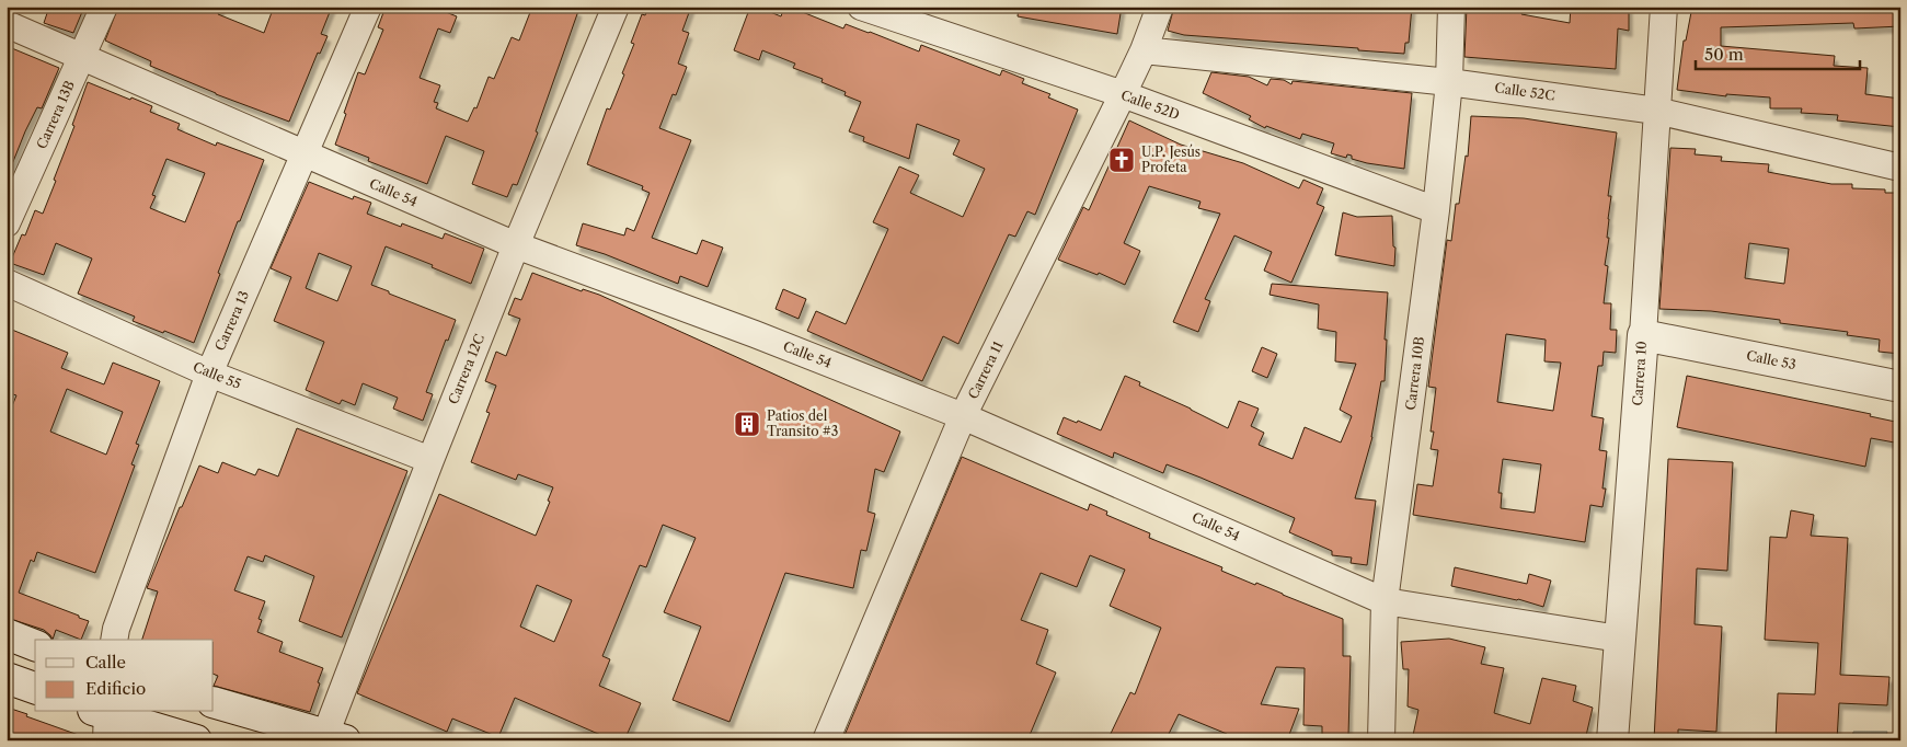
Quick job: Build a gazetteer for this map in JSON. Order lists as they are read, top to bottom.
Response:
{
  "streets": {
    "street": [
      "Calle 52C",
      "Calle 52D",
      "Carrera 13B",
      "Calle 54",
      "Carrera 13",
      "Calle 53",
      "Carrera 12C",
      "Carrera 11",
      "Carrera 10B",
      "Carrera 10",
      "Calle 55"
    ]
  },
  "crossings": [
    ["Calle 52C", "Carrera 11"],
    ["Calle 52C", "Carrera 10B"],
    ["Calle 52C", "Carrera 10"],
    ["Calle 52D", "Carrera 11"],
    ["Calle 52D", "Carrera 10B"],
    ["Carrera 13B", "Calle 54"],
    ["Calle 54", "Carrera 13"],
    ["Calle 54", "Carrera 12C"],
    ["Calle 54", "Carrera 11"],
    ["Calle 54", "Carrera 10B"],
    ["Calle 54", "Carrera 10"],
    ["Carrera 13", "Calle 55"],
    ["Calle 53", "Carrera 10"],
    ["Carrera 12C", "Calle 55"]
  ],
  "places": {
    "church": ["U.P. Jesús Profeta"],
    "building": ["Patios del Transito #3"]
  },
  "legend": ["Calle", "Edificio"],
  "scale_bar": "50 m"
}
